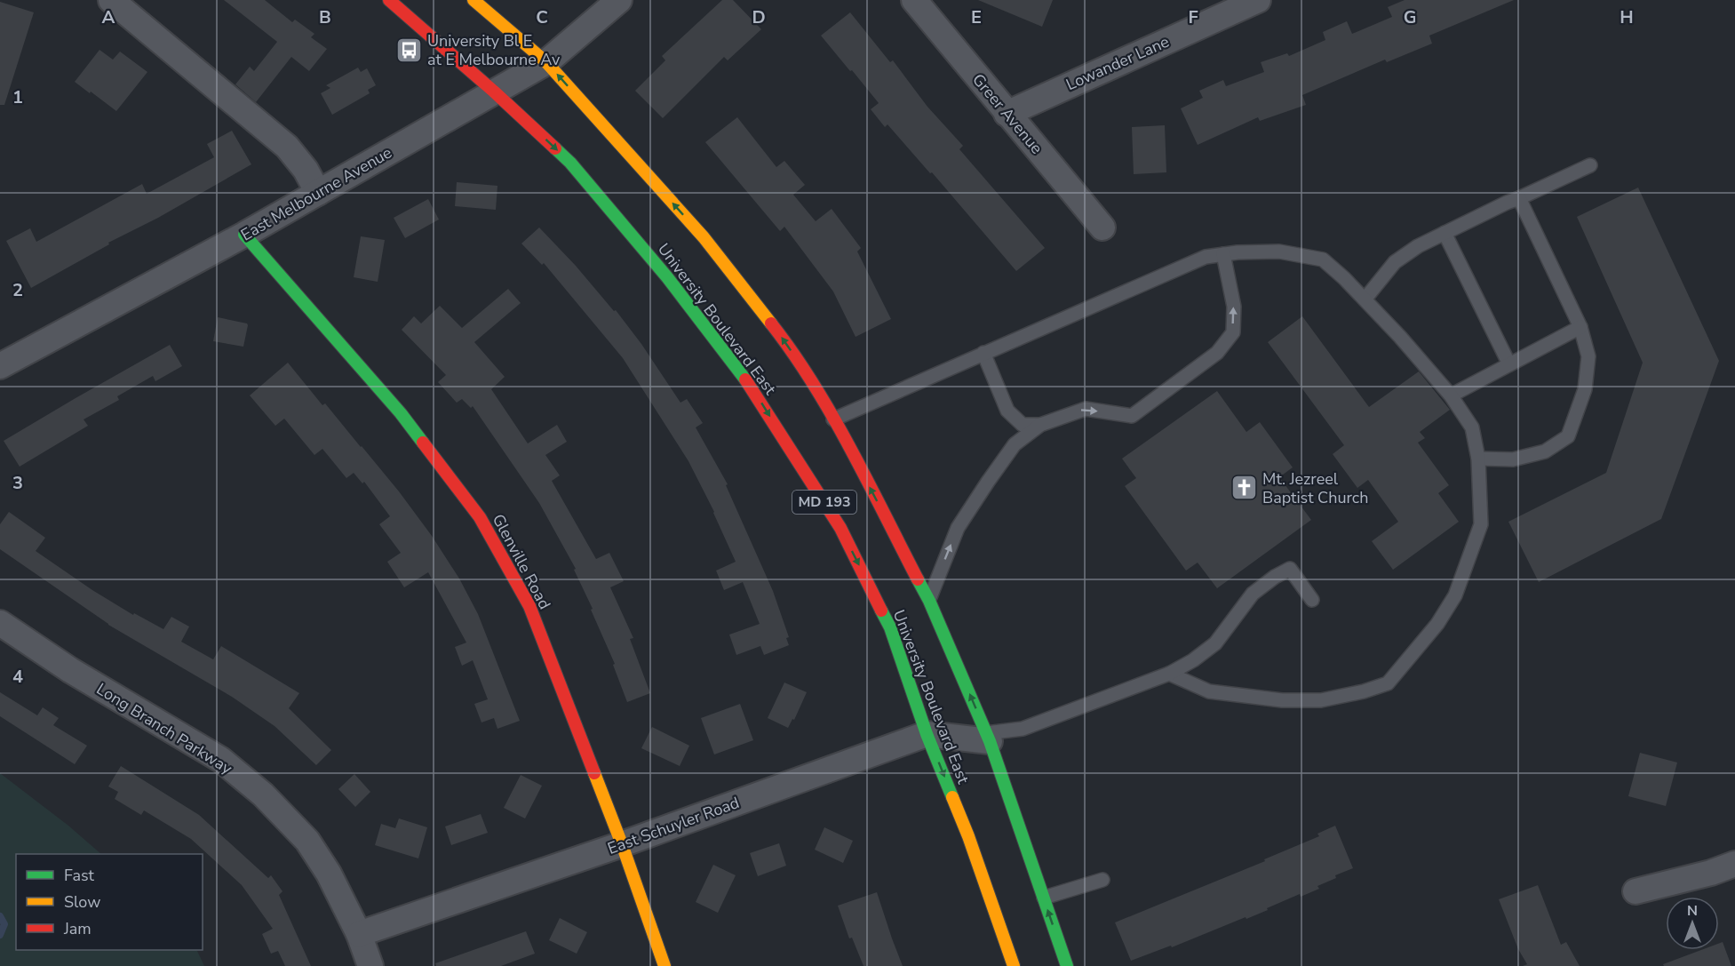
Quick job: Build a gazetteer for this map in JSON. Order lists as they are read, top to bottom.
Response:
{
  "streets": {
    "main road": ["University Boulevard East", "MD 193", "Glenville Road"],
    "street": [
      "Lowander Lane",
      "Greer Avenue",
      "East Melbourne Avenue",
      "Long Branch Parkway",
      "East Schuyler Road"
    ]
  },
  "crossings": [
    ["Lowander Lane", "Greer Avenue"],
    ["East Melbourne Avenue", "University Boulevard East"],
    ["East Melbourne Avenue", "Glenville Road"],
    ["University Boulevard East", "East Schuyler Road"],
    ["Glenville Road", "East Schuyler Road"],
    ["Long Branch Parkway", "East Schuyler Road"]
  ],
  "places": {
    "bus stop": ["University Bl E at E Melbourne Av"],
    "church": ["Mt. Jezreel Baptist Church"]
  },
  "legend": ["Fast", "Slow", "Jam"],
  "north": "top",
  "grid": {
    "columns": [
      "A",
      "B",
      "C",
      "D",
      "E",
      "F",
      "G",
      "H"
    ],
    "rows": [
      "1",
      "2",
      "3",
      "4"
    ]
  }
}
